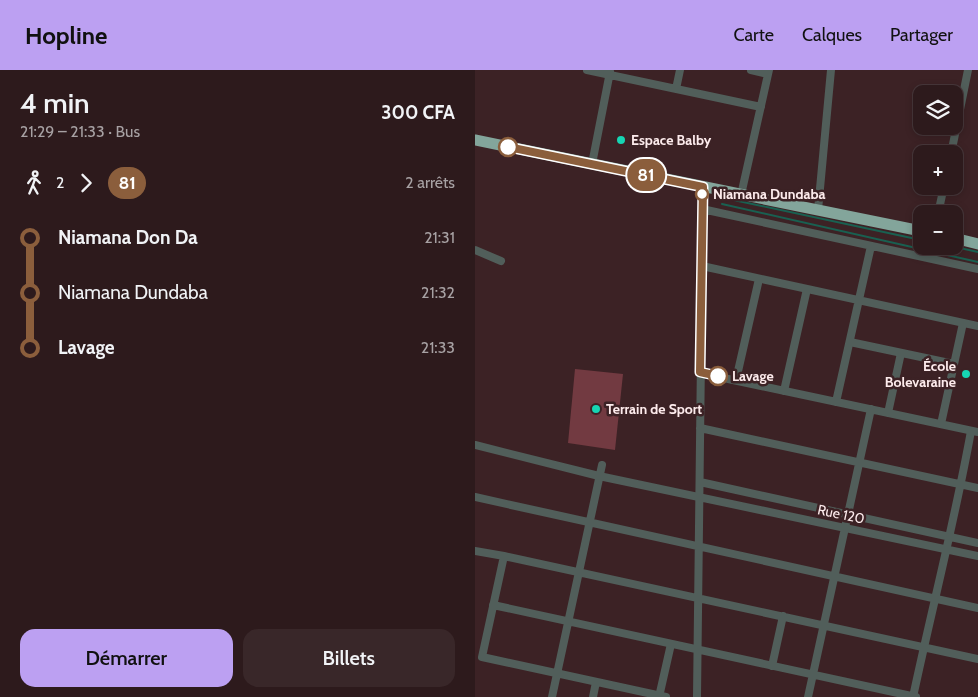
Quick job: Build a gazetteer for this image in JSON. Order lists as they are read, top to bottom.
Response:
{
  "streets": {
    "street": ["Rue 120"]
  },
  "places": [
    "Espace Balby",
    "Niamana Dundaba",
    "École Bolevaraine",
    "Lavage",
    "Terrain de Sport"
  ],
  "lines": ["bus line 81"],
  "page": {
    "header": "Hopline",
    "nav": ["Carte", "Calques", "Partager"],
    "heading": ["4 min", "21:29 – 21:33 · Bus", "300 CFA"],
    "on_map": "81",
    "map_buttons": ["+", "−"],
    "legs": ["2", "81", "2 arrêts"],
    "list": [
      {
        "name": "Niamana Don Da",
        "value": "21:31"
      },
      {
        "name": "Niamana Dundaba",
        "value": "21:32"
      },
      {
        "name": "Lavage",
        "value": "21:33"
      }
    ],
    "buttons": ["Démarrer", "Billets"]
  }
}
